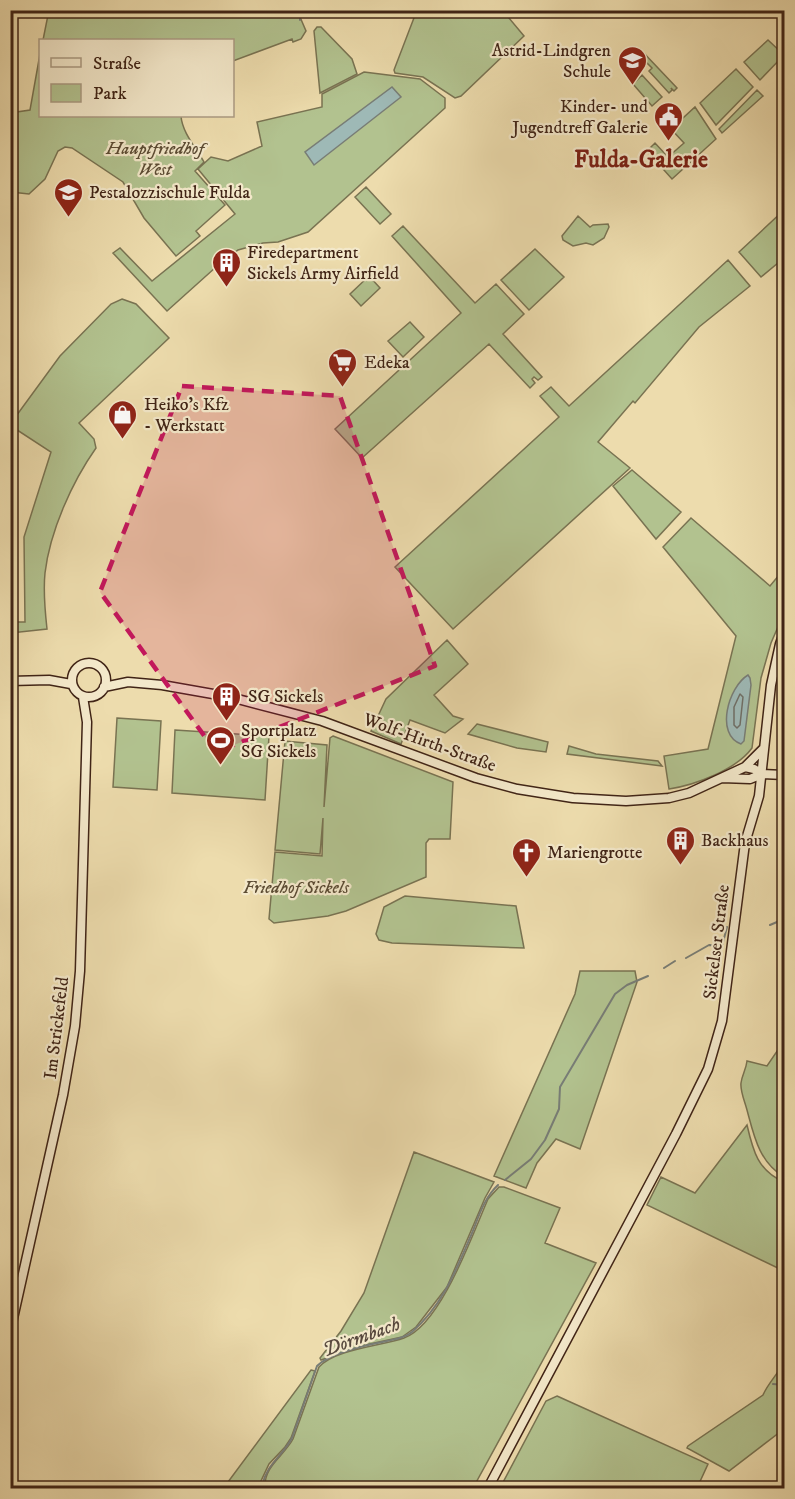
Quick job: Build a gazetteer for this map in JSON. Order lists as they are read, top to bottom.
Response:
{
  "streets": {
    "street": ["Wolf-Hirth-Straße", "Sickelser Straße", "Im Strickefeld"]
  },
  "crossings": [
    ["Wolf-Hirth-Straße", "Sickelser Straße"],
    ["Wolf-Hirth-Straße", "Im Strickefeld"]
  ],
  "districts": ["Fulda-Galerie"],
  "water": ["Dörmbach"],
  "parks": ["Hauptfriedhof West", "Friedhof Sickels"],
  "places": {
    "school or university": ["Astrid-Lindgren Schule", "Pestalozzischule Fulda"],
    "public building": ["Kinder- und Jugendtreff Galerie"],
    "building": ["Firedepartment Sickels Army Airfield", "SG Sickels", "Backhaus"],
    "supermarket": ["Edeka"],
    "shop": ["Heiko's Kfz - Werkstatt"],
    "sports": ["Sportplatz SG Sickels"],
    "church": ["Mariengrotte"]
  },
  "legend": ["Straße", "Park"]
}
